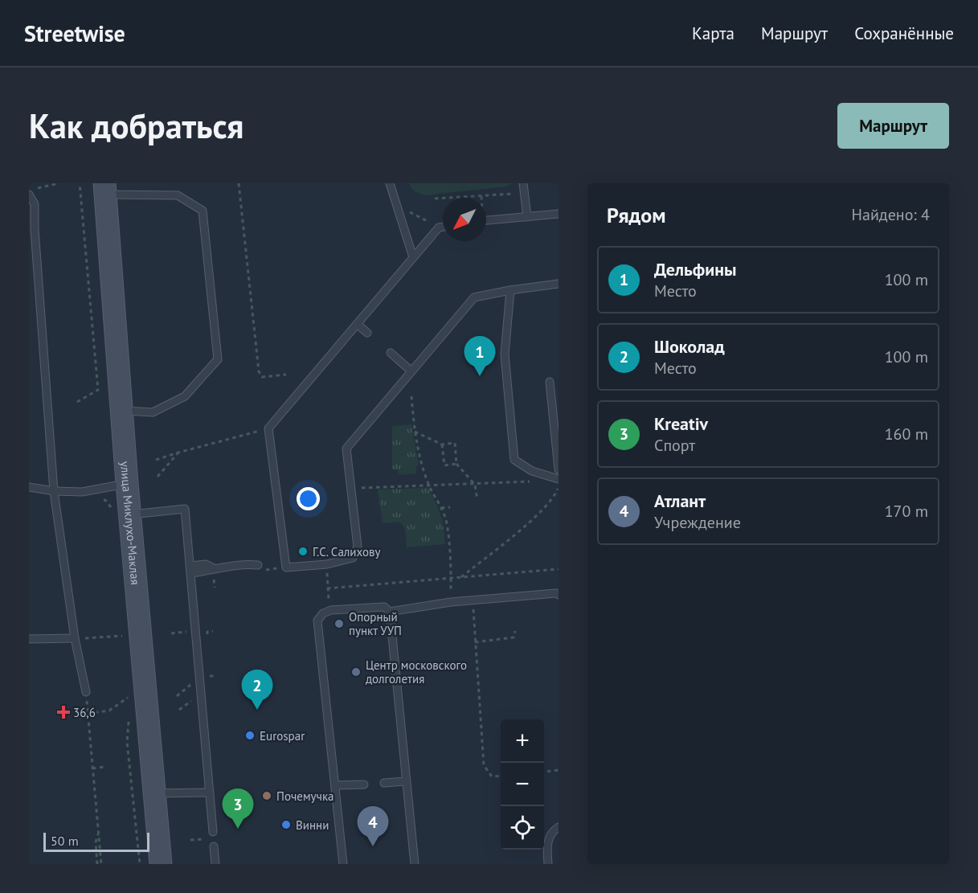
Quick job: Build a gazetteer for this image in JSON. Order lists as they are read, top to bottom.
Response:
{
  "streets": {
    "main road": ["улица Миклухо-Маклая"]
  },
  "places": {
    "other": [
      "Г.С. Салихову",
      "Опорный пункт УУП",
      "Центр московского долголетия",
      "Eurospar",
      "Почемучка",
      "Винни"
    ],
    "health": ["36,6"]
  },
  "scale_bar": "50 m",
  "north": "bottom left",
  "page": {
    "header": "Streetwise",
    "nav": ["Карта", "Маршрут", "Сохранённые"],
    "buttons": "Маршрут",
    "title": "Как добраться",
    "heading": ["Рядом", "Найдено: 4"],
    "list": [
      {
        "mark": "1",
        "name": "Дельфины",
        "note": "Место",
        "value": "100 m"
      },
      {
        "mark": "2",
        "name": "Шоколад",
        "note": "Место",
        "value": "100 m"
      },
      {
        "mark": "3",
        "name": "Kreativ",
        "note": "Спорт",
        "value": "160 m"
      },
      {
        "mark": "4",
        "name": "Атлант",
        "note": "Учреждение",
        "value": "170 m"
      }
    ],
    "pins": [
      "1",
      "2",
      "3",
      "4"
    ],
    "map_buttons": ["+", "−"],
    "scale": "50 m"
  }
}
